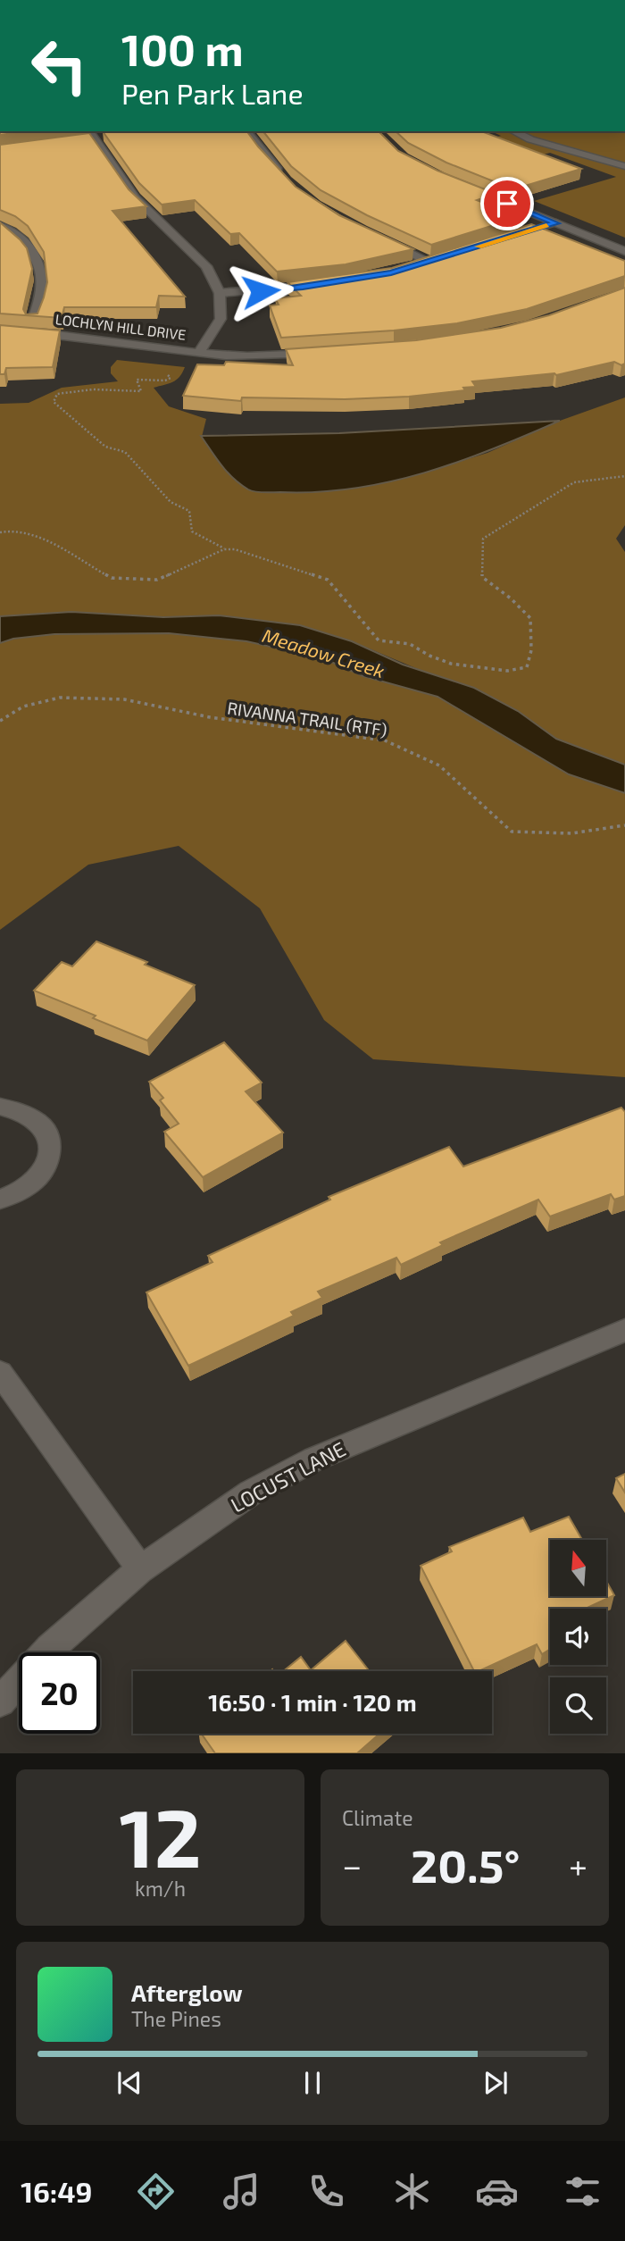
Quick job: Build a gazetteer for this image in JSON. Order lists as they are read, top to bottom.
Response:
{
  "streets": {
    "street": ["LOCHLYN HILL DRIVE", "LOCUST LANE"],
    "path": ["RIVANNA TRAIL (RTF)"]
  },
  "water": ["Meadow Creek"],
  "north": "top",
  "page": {
    "turn": ["100 m", "Pen Park Lane"],
    "limit": "20",
    "trip": "16:50 · 1 min · 120 m",
    "tile": [
      ["12", "km/h"],
      "Climate"
    ],
    "heat": ["−", "20.5°", "+"],
    "song": ["Afterglow", "The Pines"],
    "tabs": "16:49"
  }
}
